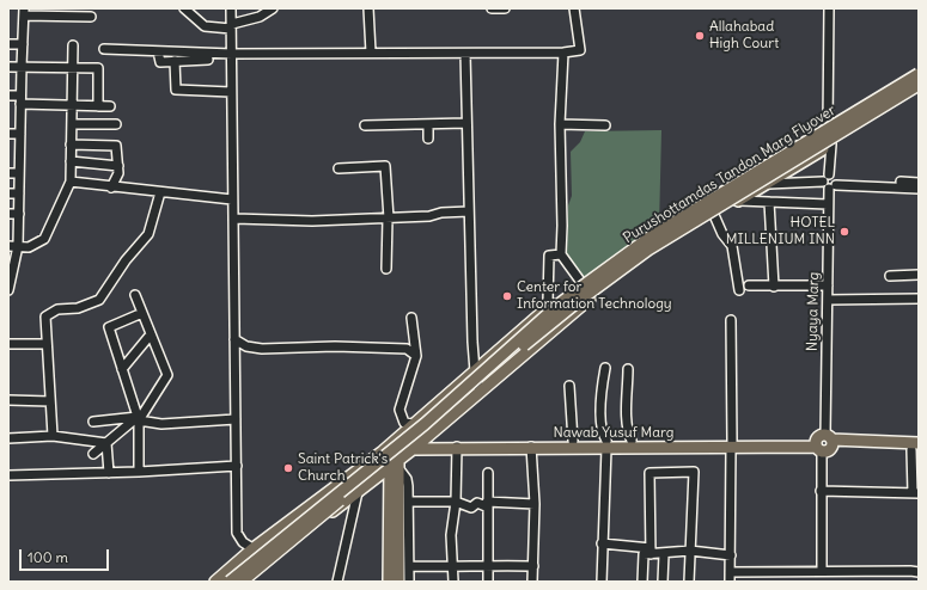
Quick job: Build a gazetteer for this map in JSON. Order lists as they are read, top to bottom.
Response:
{
  "streets": {
    "main road": ["Purushottamdas Tandon Marg Flyover", "Nawab Yusuf Marg"],
    "street": ["Nyaya Marg"]
  },
  "crossings": [
    ["Nyaya Marg", "Nawab Yusuf Marg"]
  ],
  "places": [
    "Allahabad High Court",
    "HOTEL MILLENIUM INN",
    "Center for Information Technology",
    "Saint Patrick's Church"
  ],
  "scale_bar": "100 m"
}
